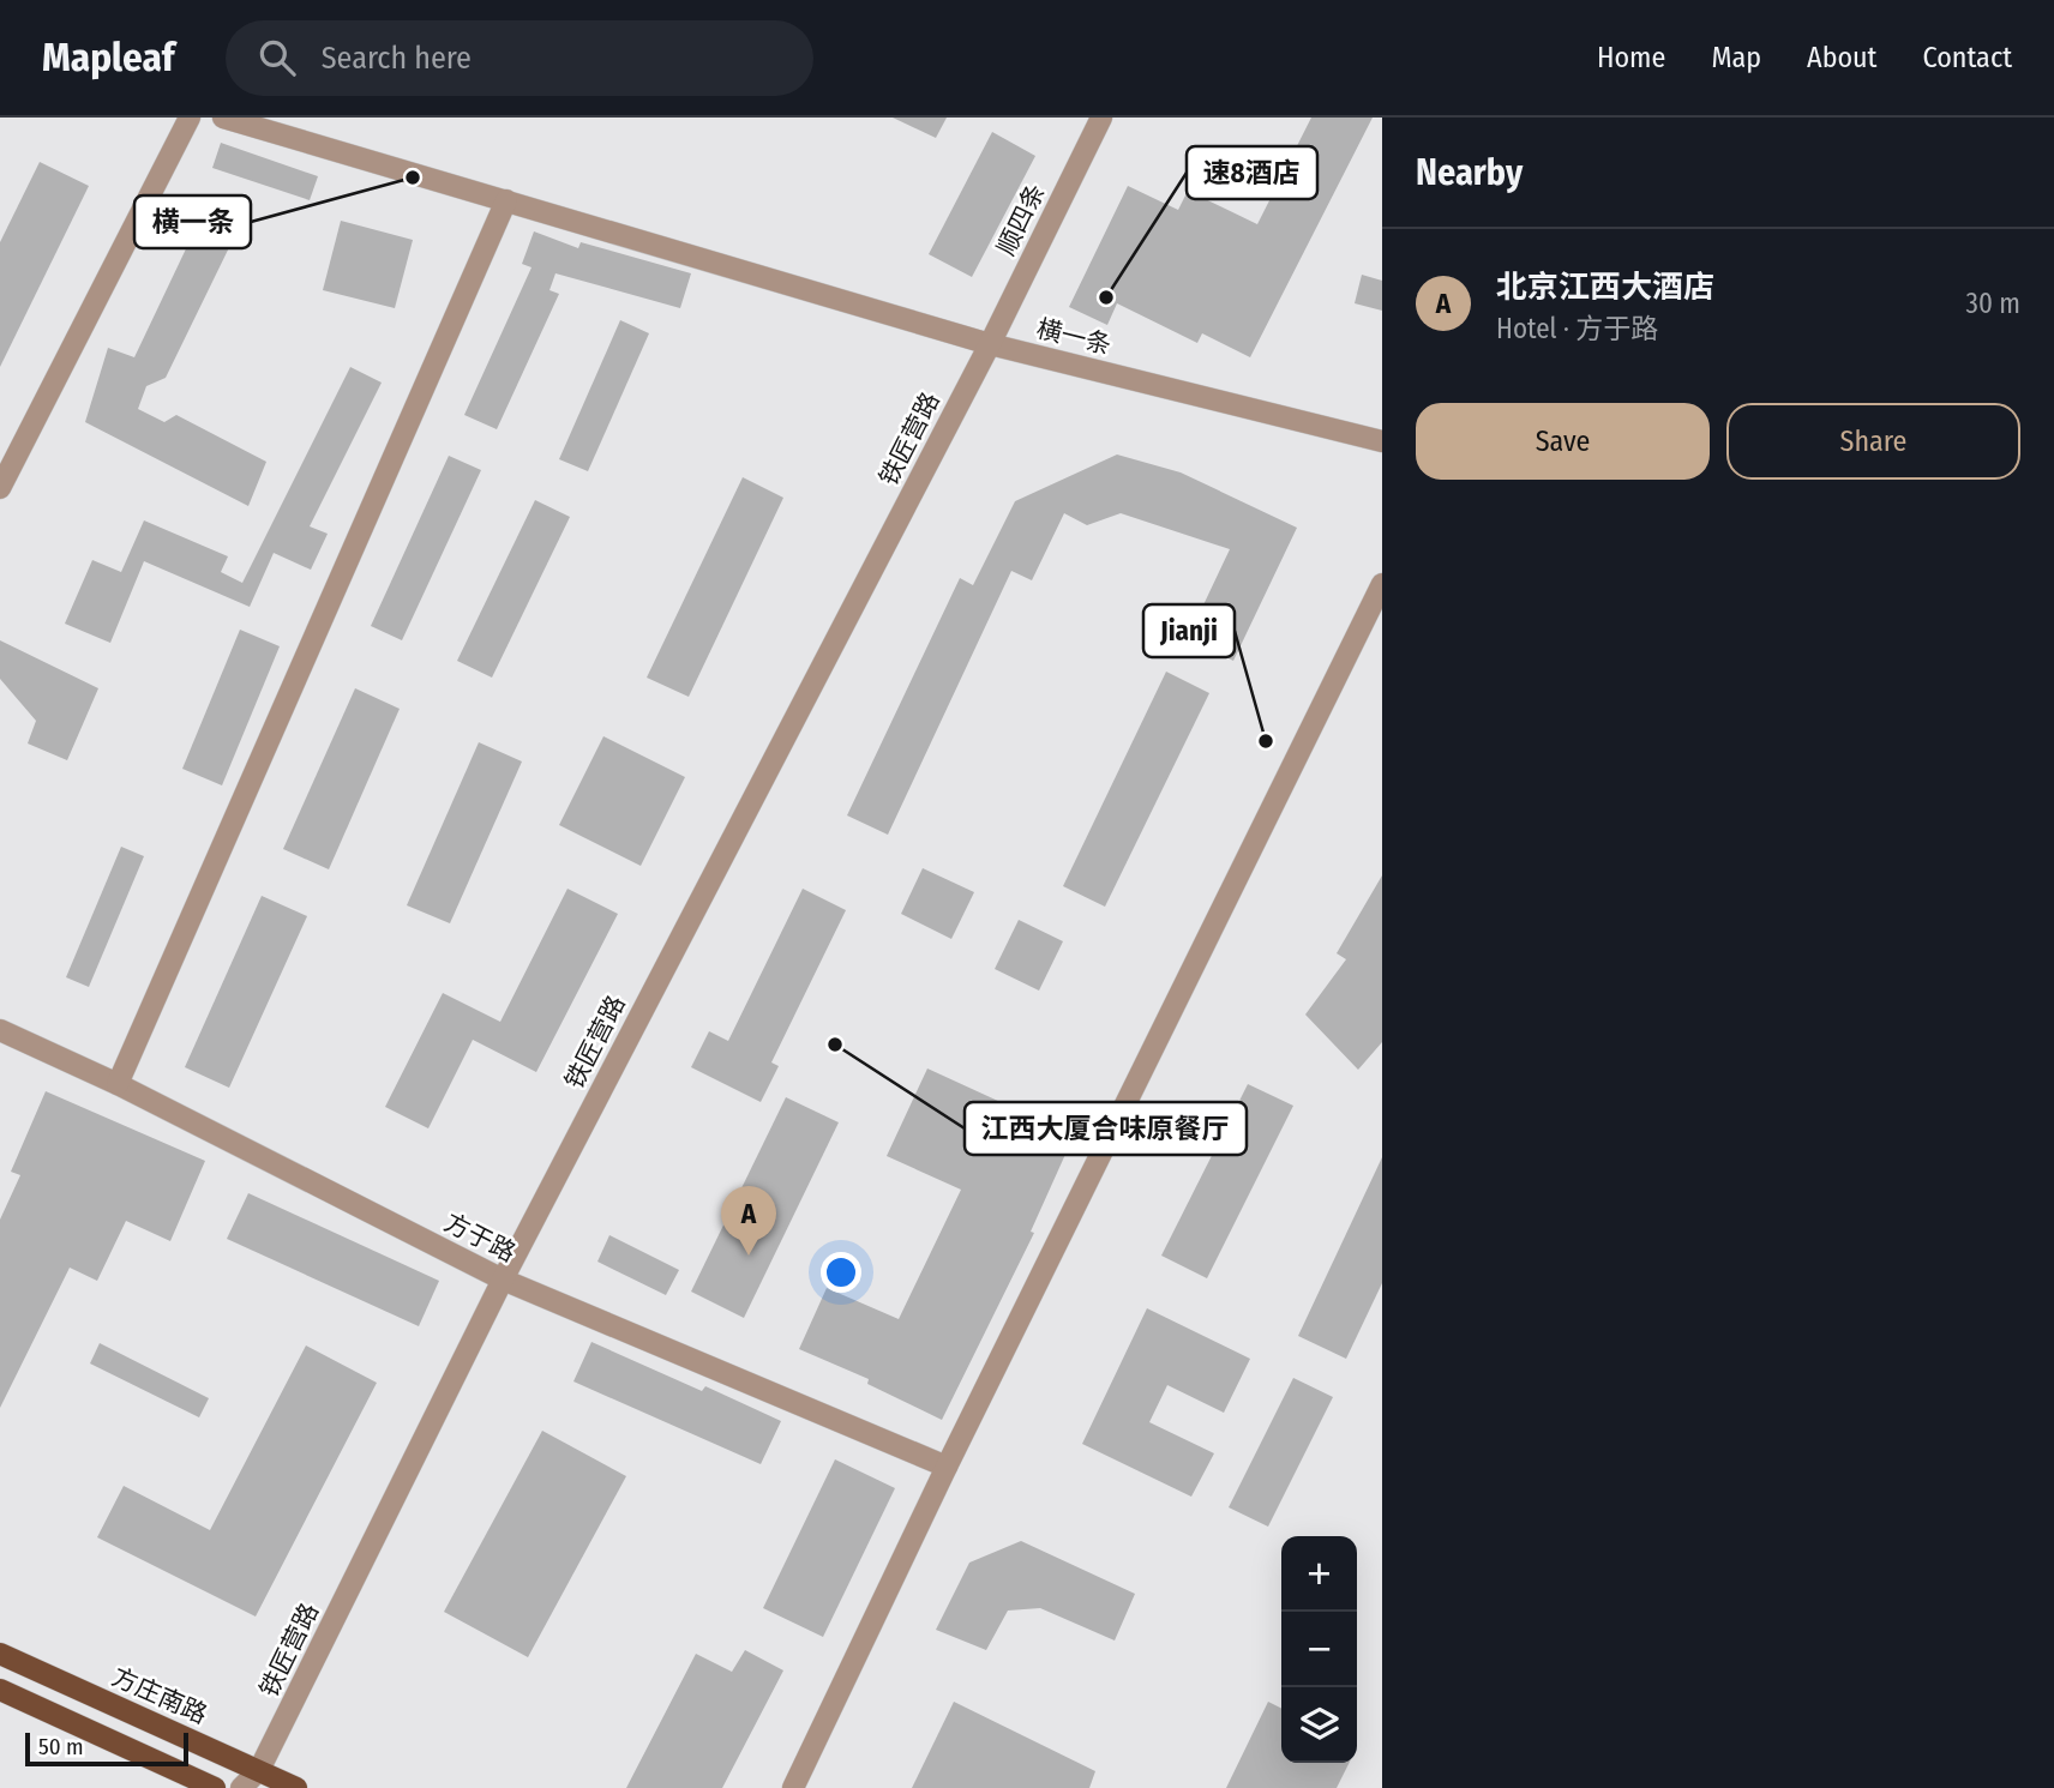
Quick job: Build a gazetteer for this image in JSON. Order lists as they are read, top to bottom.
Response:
{
  "streets": {
    "main road": ["方庄南路"],
    "street": [
      "顺四条",
      "横一条",
      "铁匠营路",
      "方于路"
    ]
  },
  "crossings": [
    ["顺四条", "横一条"],
    ["顺四条", "铁匠营路"],
    ["横一条", "铁匠营路"],
    ["铁匠营路", "方于路"],
    ["铁匠营路", "方庄南路"]
  ],
  "places": [
    "横一条",
    "速8酒店",
    "Jianji",
    "江西大厦合味原餐厅"
  ],
  "scale_bar": "50 m",
  "page": {
    "header": "Mapleaf",
    "search": "Search here",
    "nav": [
      "Home",
      "Map",
      "About",
      "Contact"
    ],
    "heading": "Nearby",
    "list": [
      {
        "mark": "A",
        "name": "北京江西大酒店",
        "note": "Hotel · 方于路",
        "value": "30 m"
      }
    ],
    "buttons": ["Save", "Share"],
    "pins": "A",
    "map_buttons": ["+", "−"],
    "scale": "50 m"
  }
}
